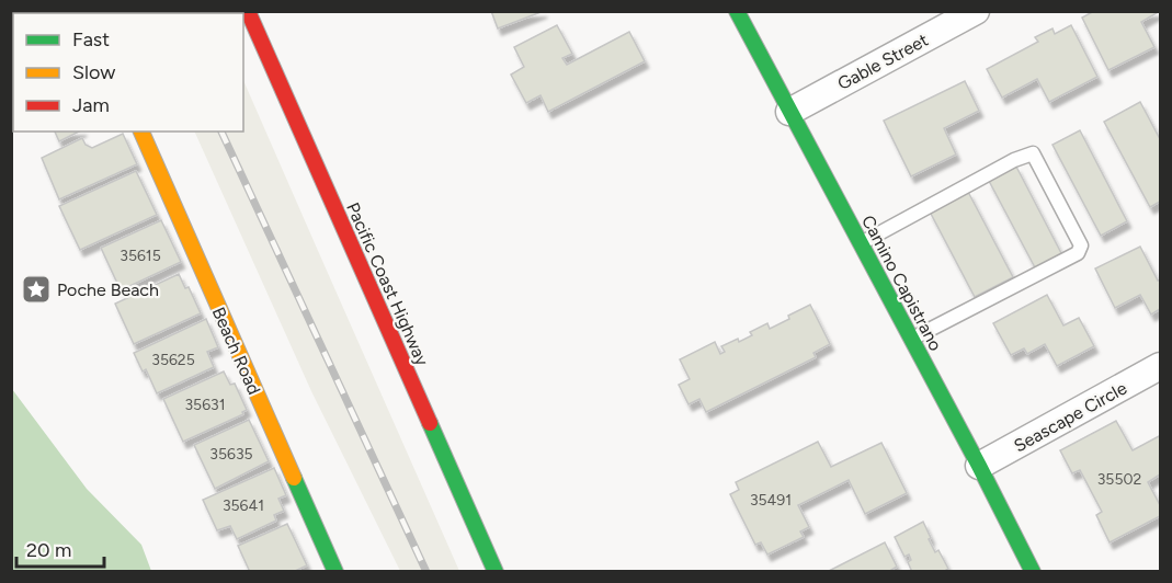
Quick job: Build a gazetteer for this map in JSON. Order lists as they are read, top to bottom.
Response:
{
  "streets": {
    "main road": ["Camino Capistrano", "Pacific Coast Highway", "Beach Road"],
    "street": ["Gable Street", "Seascape Circle"]
  },
  "crossings": [
    ["Gable Street", "Camino Capistrano"],
    ["Camino Capistrano", "Seascape Circle"]
  ],
  "places": {
    "place": ["Poche Beach"]
  },
  "house_numbers": [
    "35615",
    "35625",
    "35631",
    "35635",
    "35502",
    "35491",
    "35641"
  ],
  "legend": ["Fast", "Slow", "Jam"],
  "scale_bar": "20 m"
}
